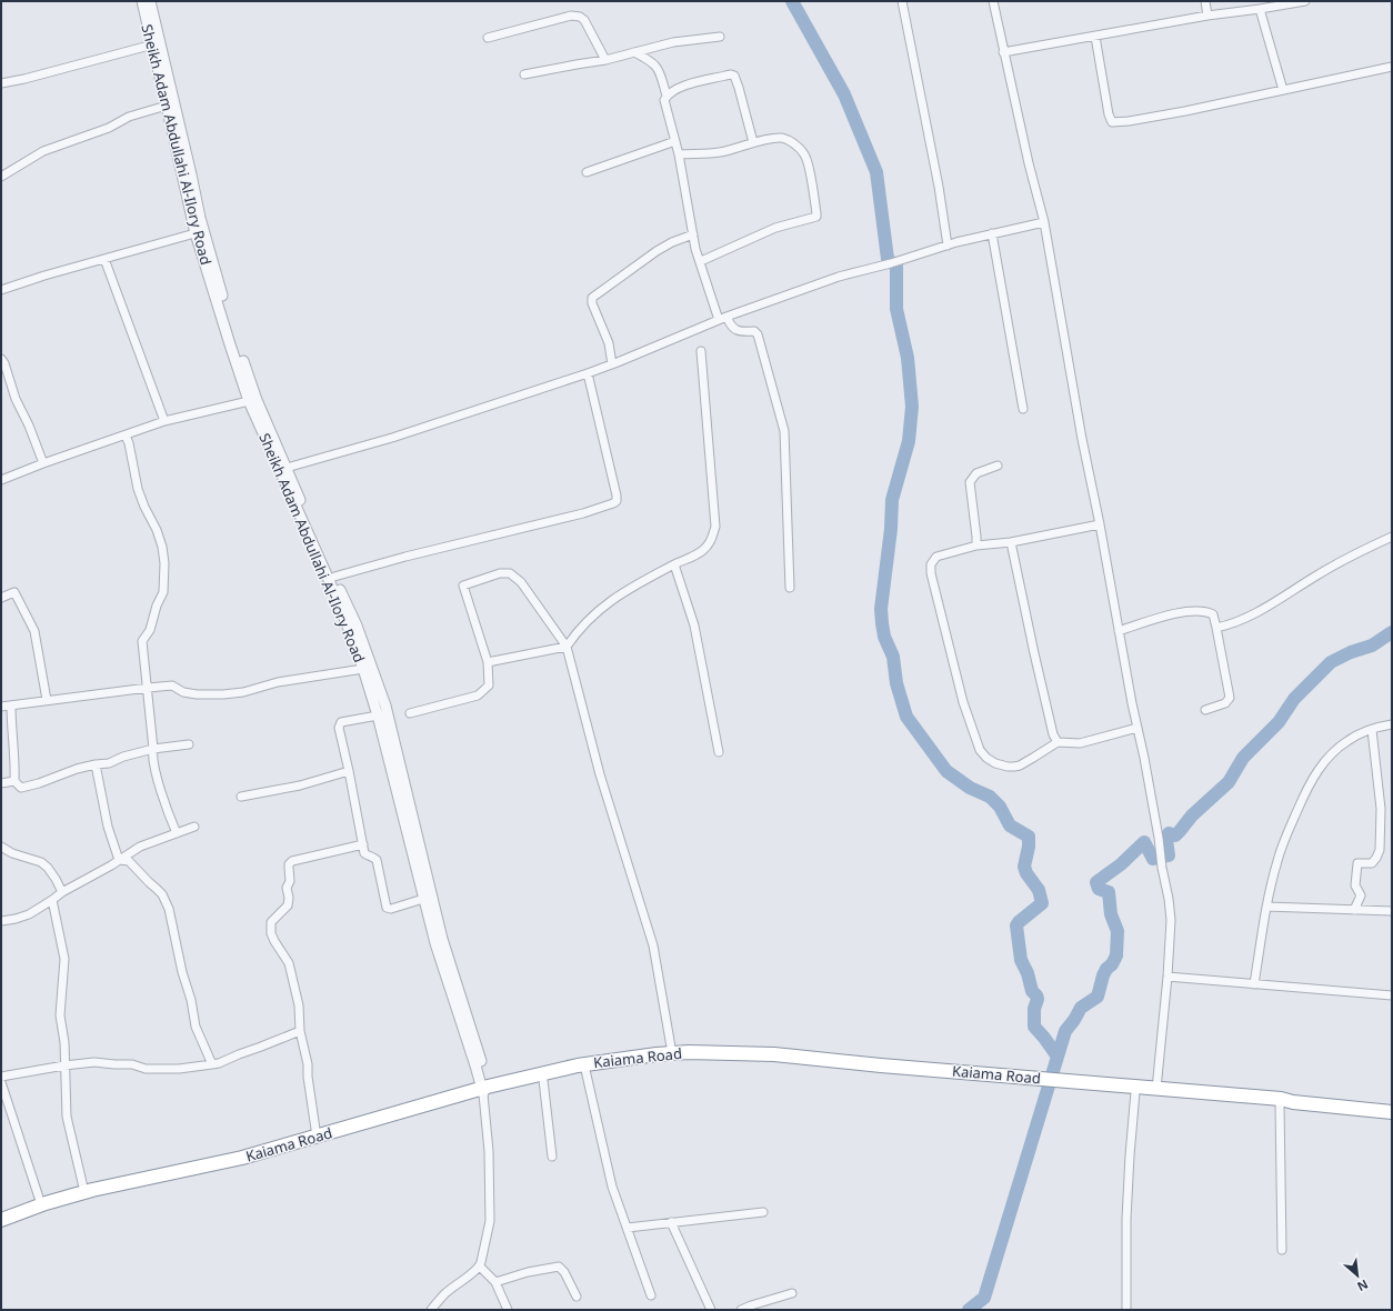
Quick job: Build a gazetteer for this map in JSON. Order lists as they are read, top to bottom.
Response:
{
  "streets": {
    "highway": ["Kaiama Road"],
    "street": ["Sheikh Adam Abdullahi Al-Ilory Road"]
  },
  "crossings": [
    ["Sheikh Adam Abdullahi Al-Ilory Road", "Kaiama Road"]
  ],
  "north": "bottom right"
}
